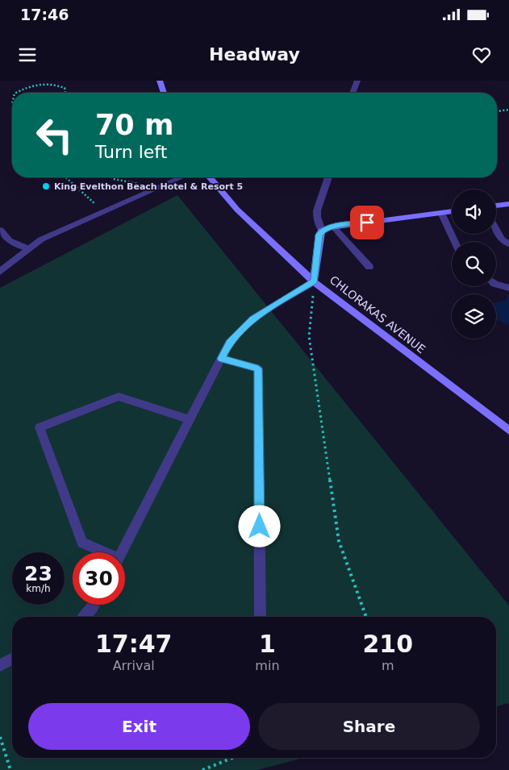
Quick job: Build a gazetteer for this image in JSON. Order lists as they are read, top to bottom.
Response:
{
  "streets": {
    "main road": ["CHLORAKAS AVENUE"]
  },
  "places": ["King Evelthon Beach Hotel & Resort 5"],
  "page": {
    "status": "17:46",
    "header": "Headway",
    "turn": ["70 m", "Turn left"],
    "speed": "23 km/h",
    "limit": "30",
    "eta": [
      "17:47",
      "Arrival",
      "1",
      "min",
      "210",
      "m"
    ],
    "buttons": ["Exit", "Share"]
  }
}
